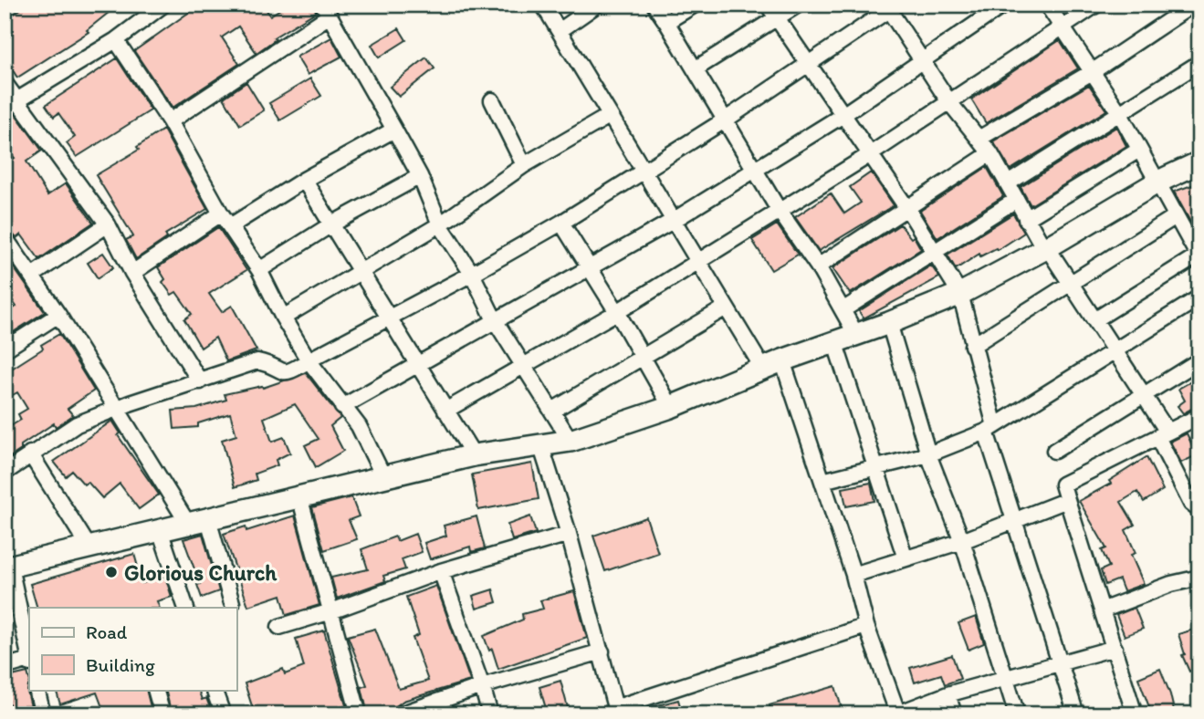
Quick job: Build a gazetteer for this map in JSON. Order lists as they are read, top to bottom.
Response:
{
  "places": ["Glorious Church"],
  "legend": ["Road", "Building"]
}
